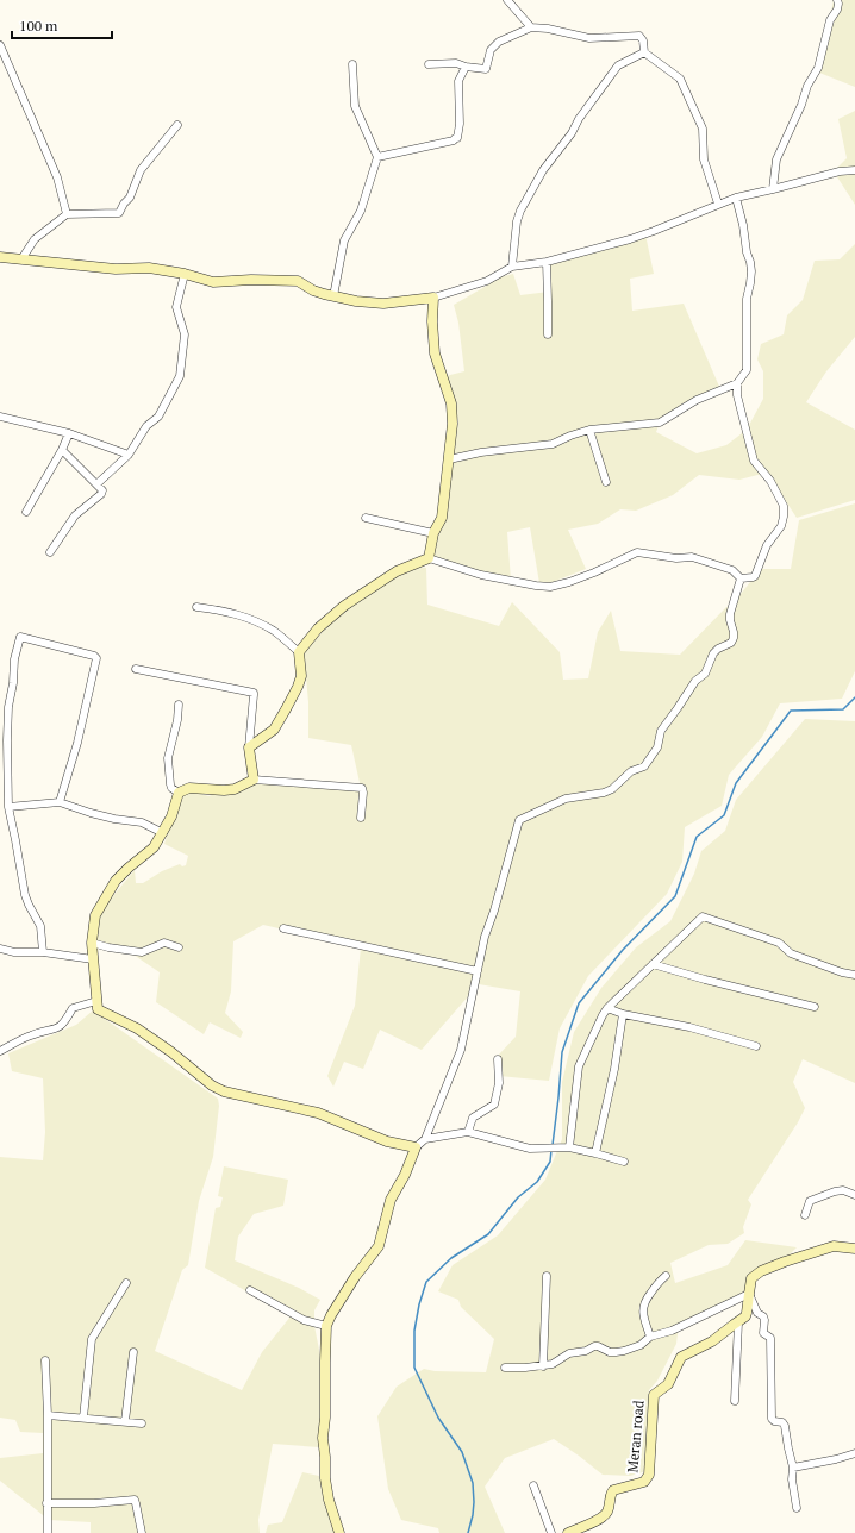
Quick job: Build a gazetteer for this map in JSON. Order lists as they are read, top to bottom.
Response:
{
  "streets": {
    "street": ["Meran road"]
  },
  "scale_bar": "100 m"
}
